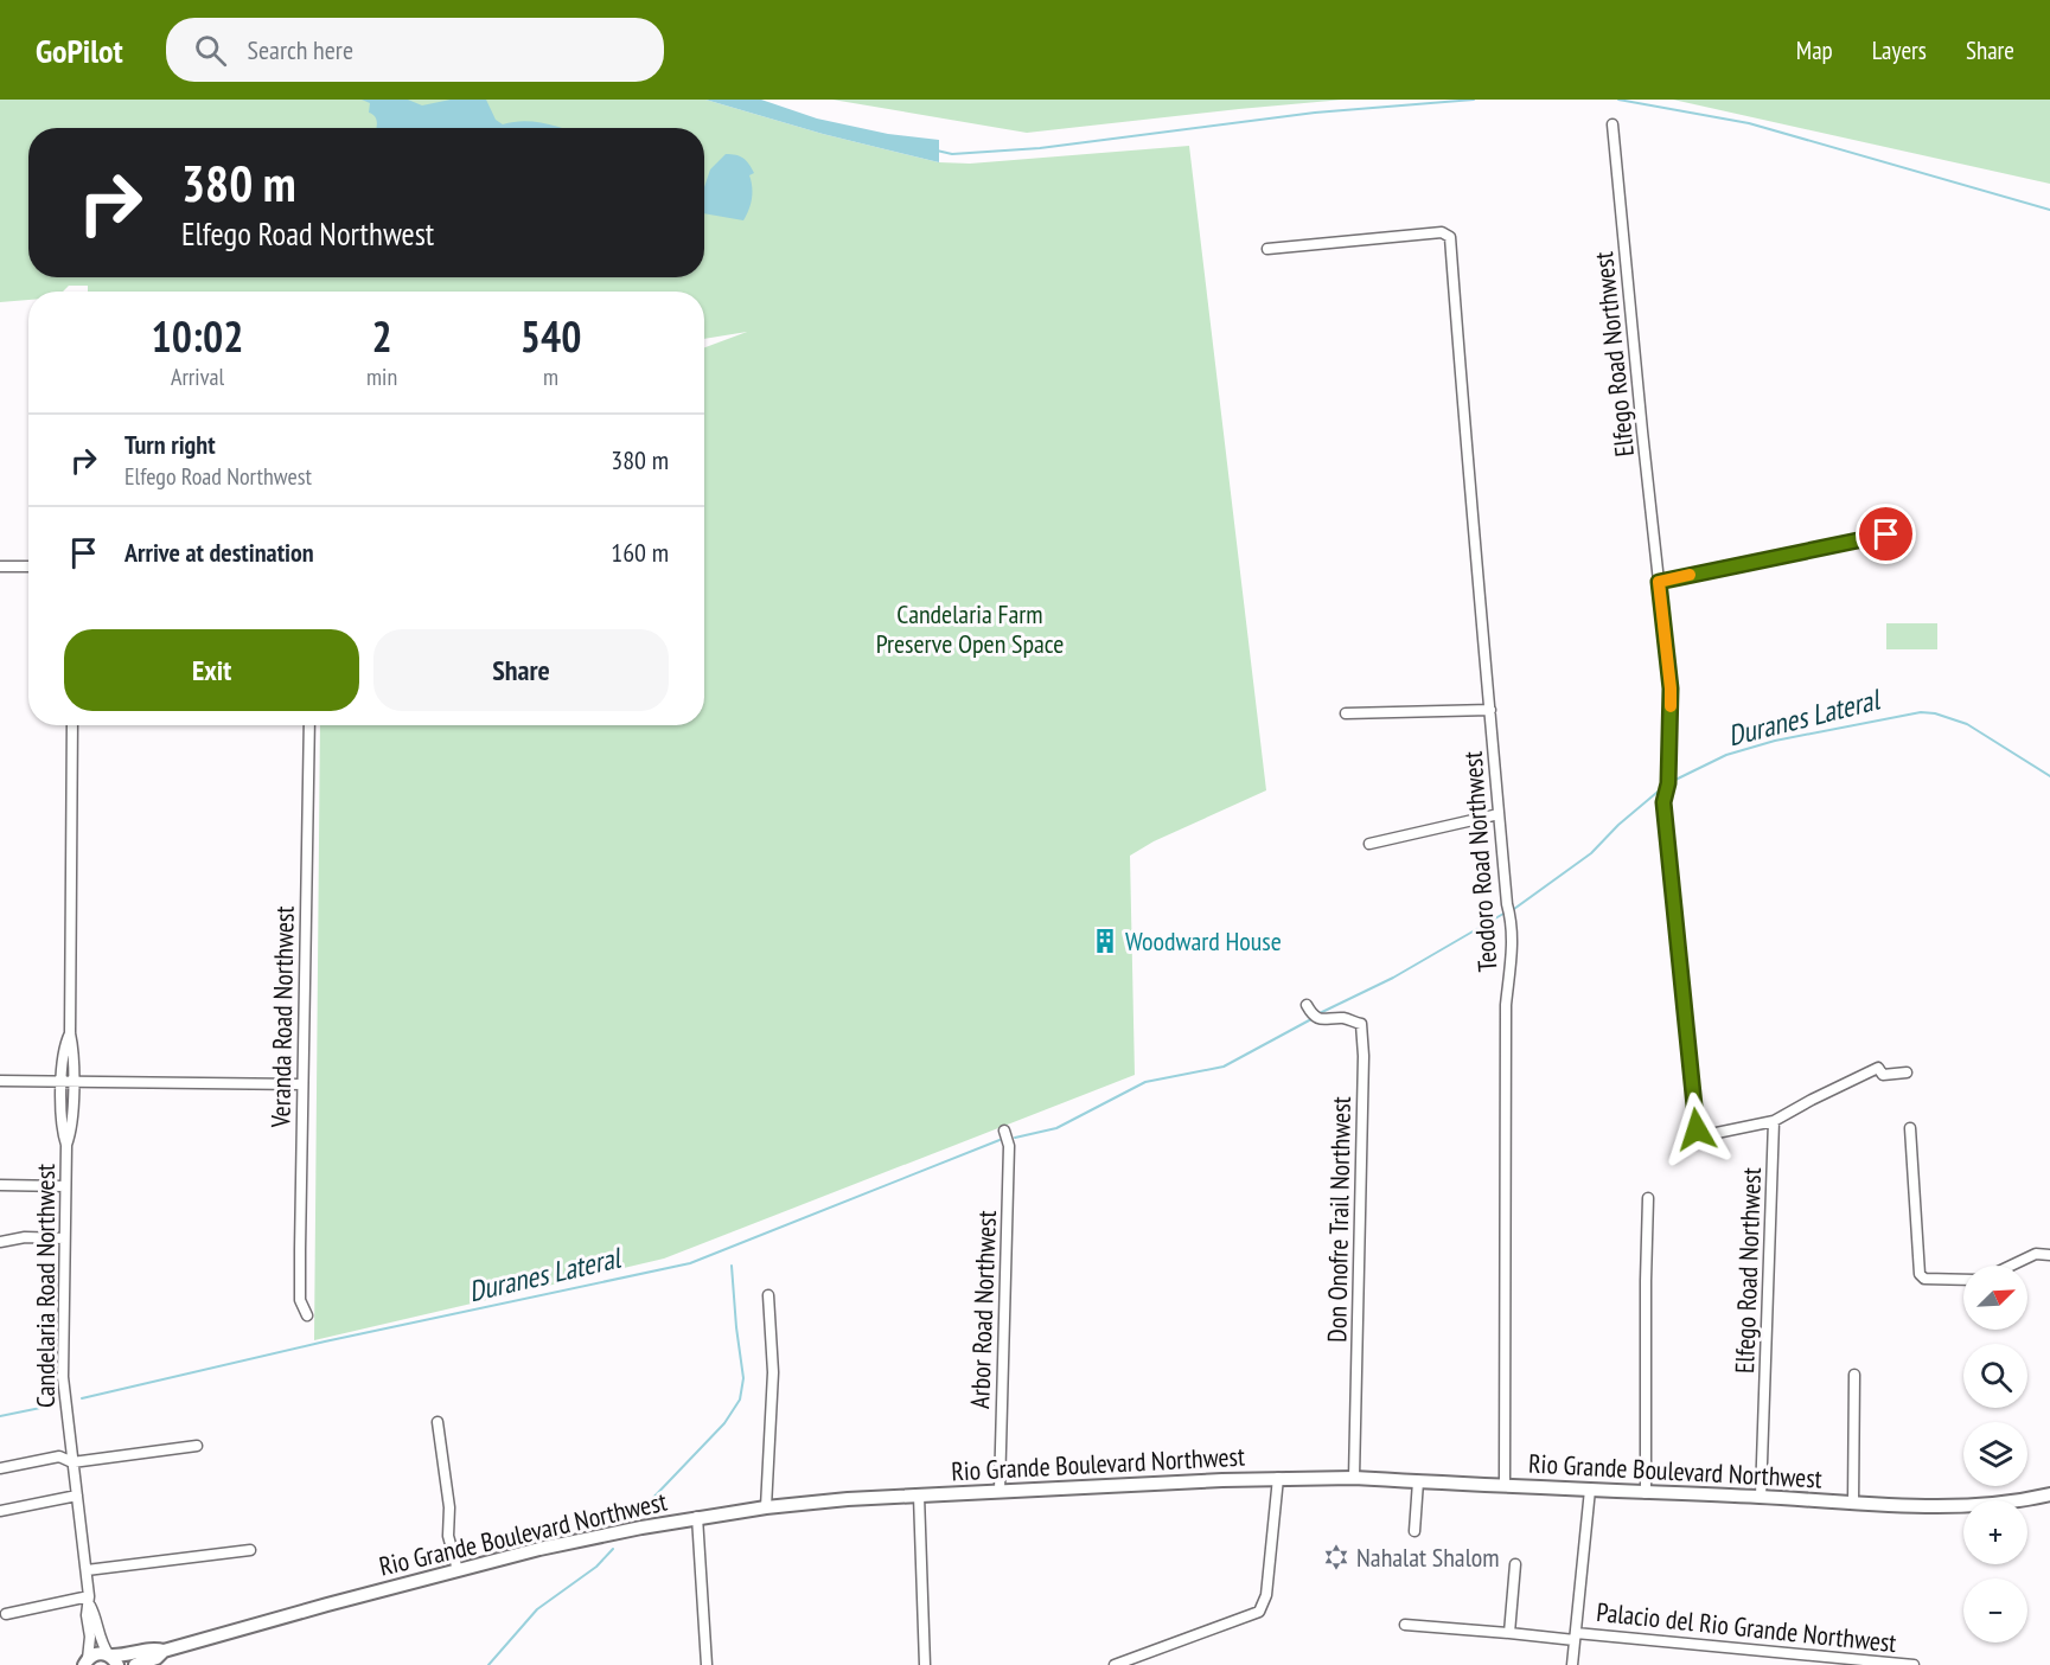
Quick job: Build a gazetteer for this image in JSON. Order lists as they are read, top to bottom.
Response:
{
  "streets": {
    "main road": ["Rio Grande Boulevard Northwest"],
    "street": [
      "Elfego Road Northwest",
      "Teodoro Road Northwest",
      "Veranda Road Northwest",
      "Don Onofre Trail Northwest",
      "Candelaria Road Northwest",
      "Arbor Road Northwest",
      "Palacio del Rio Grande Northwest"
    ]
  },
  "crossings": [
    ["Elfego Road Northwest", "Rio Grande Boulevard Northwest"],
    ["Teodoro Road Northwest", "Rio Grande Boulevard Northwest"],
    ["Don Onofre Trail Northwest", "Rio Grande Boulevard Northwest"],
    ["Arbor Road Northwest", "Rio Grande Boulevard Northwest"]
  ],
  "water": ["Duranes Lateral"],
  "parks": ["Candelaria Farm Preserve Open Space"],
  "places": {
    "building": ["Woodward House"],
    "synagogue": ["Nahalat Shalom"]
  },
  "north": "top right",
  "page": {
    "header": "GoPilot",
    "search": "Search here",
    "nav": ["Map", "Layers", "Share"],
    "turn": ["380 m", "Elfego Road Northwest"],
    "eta": [
      "10:02",
      "Arrival",
      "2",
      "min",
      "540",
      "m"
    ],
    "list": [
      {
        "name": "Turn right",
        "note": "Elfego Road Northwest",
        "value": "380 m"
      },
      {
        "name": "Arrive at destination",
        "value": "160 m"
      }
    ],
    "buttons": ["Exit", "Share"],
    "map_buttons": ["+", "−"]
  }
}
